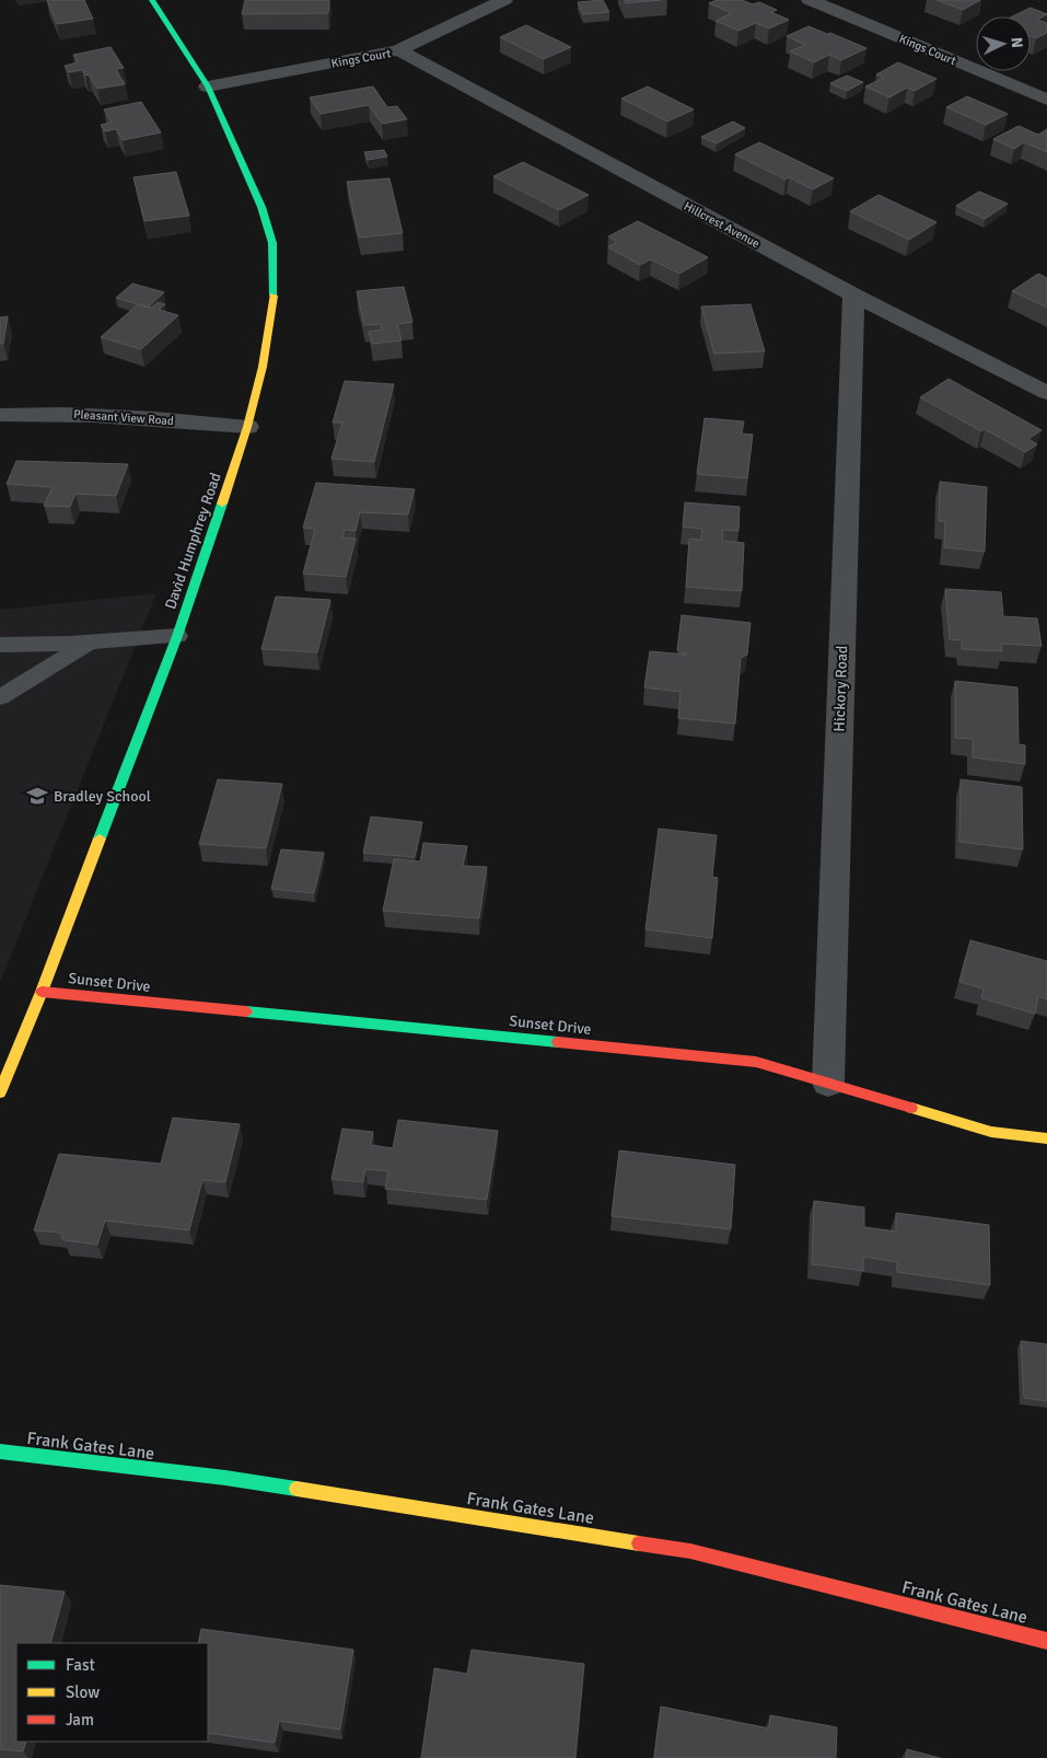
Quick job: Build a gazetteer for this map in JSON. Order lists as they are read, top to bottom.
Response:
{
  "streets": {
    "street": [
      "Kings Court",
      "Hillcrest Avenue",
      "Pleasant View Road",
      "David Humphrey Road",
      "Hickory Road",
      "Sunset Drive",
      "Frank Gates Lane"
    ]
  },
  "crossings": [
    ["Kings Court", "Hillcrest Avenue"],
    ["Kings Court", "David Humphrey Road"],
    ["Hillcrest Avenue", "Hickory Road"],
    ["Pleasant View Road", "David Humphrey Road"],
    ["David Humphrey Road", "Sunset Drive"],
    ["Hickory Road", "Sunset Drive"]
  ],
  "places": {
    "school or university": ["Bradley School"]
  },
  "legend": ["Fast", "Slow", "Jam"],
  "north": "right"
}
